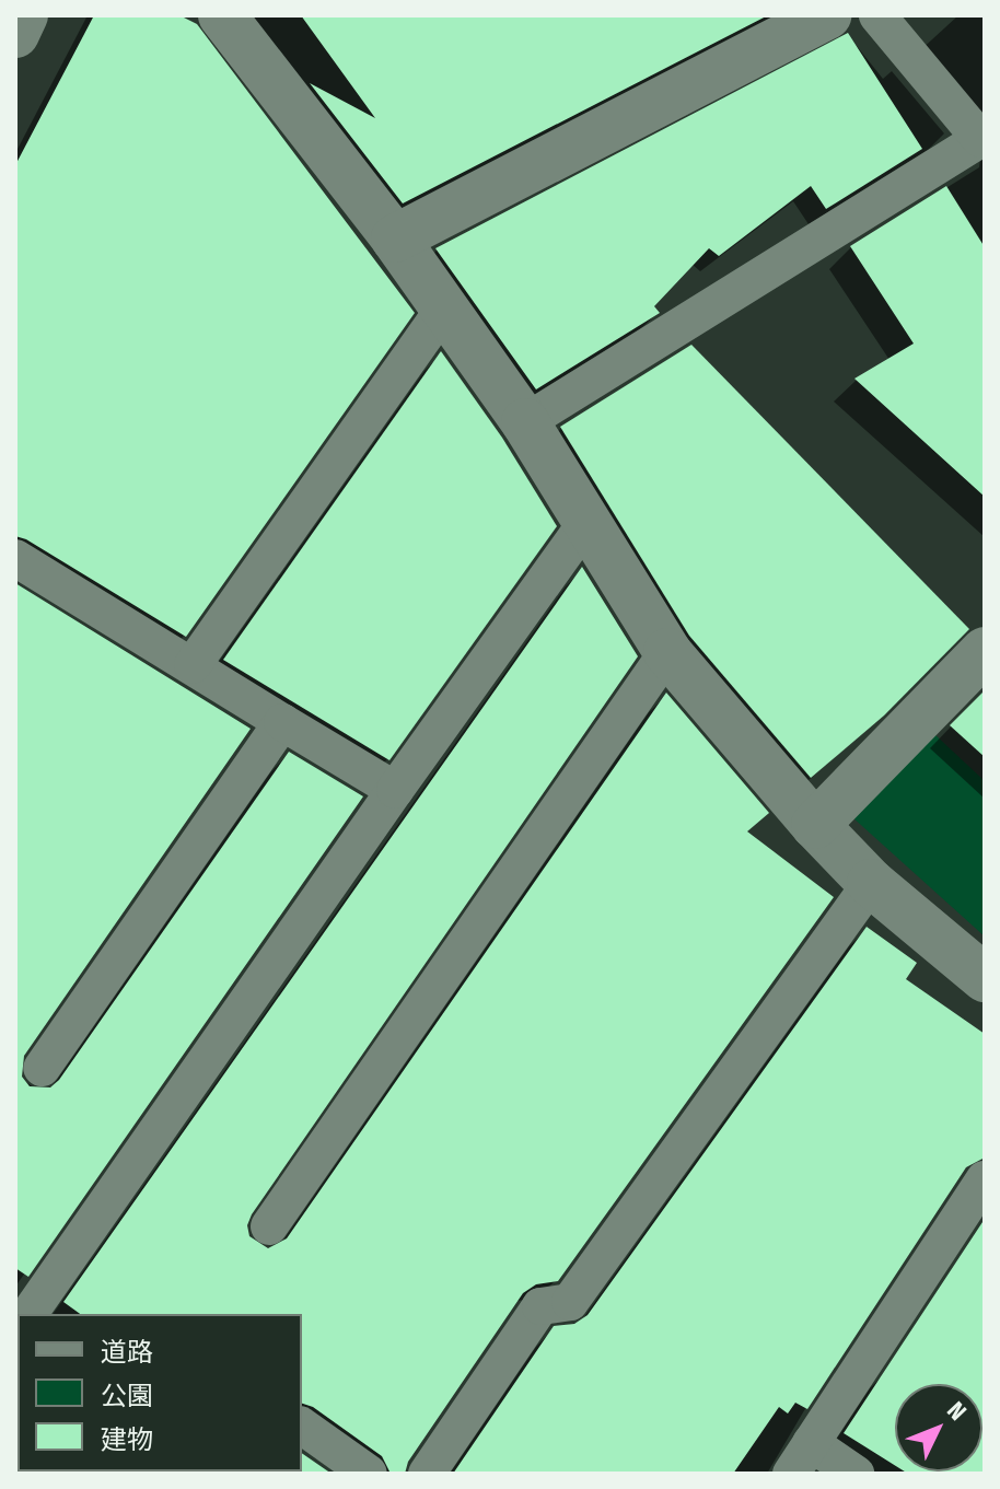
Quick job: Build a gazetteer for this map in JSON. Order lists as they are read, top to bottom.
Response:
{
  "legend": ["道路", "公園", "建物"],
  "north": "top right"
}
